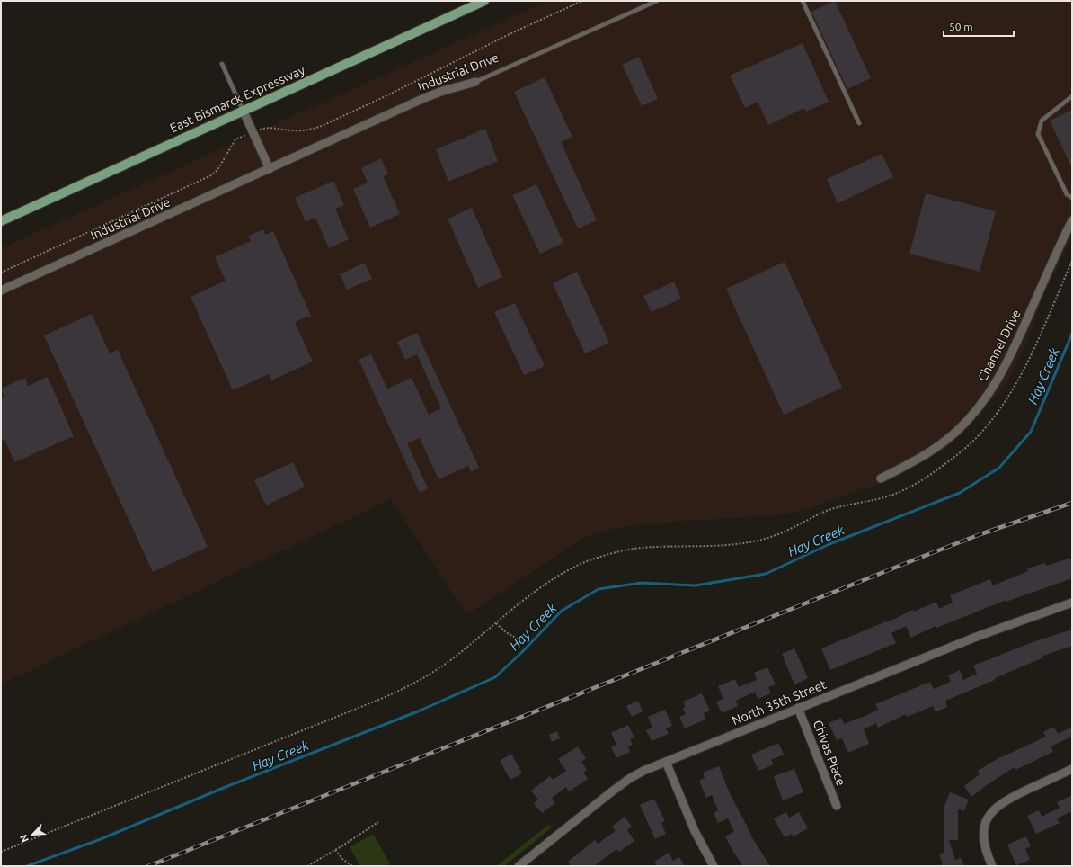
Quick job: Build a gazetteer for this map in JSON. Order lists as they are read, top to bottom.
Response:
{
  "streets": {
    "main road": ["East Bismarck Expressway"],
    "street": [
      "Industrial Drive",
      "Channel Drive",
      "North 35th Street",
      "Chivas Place"
    ]
  },
  "crossings": [
    ["North 35th Street", "Chivas Place"]
  ],
  "water": ["Hay Creek"],
  "scale_bar": "50 m",
  "north": "bottom left"
}
